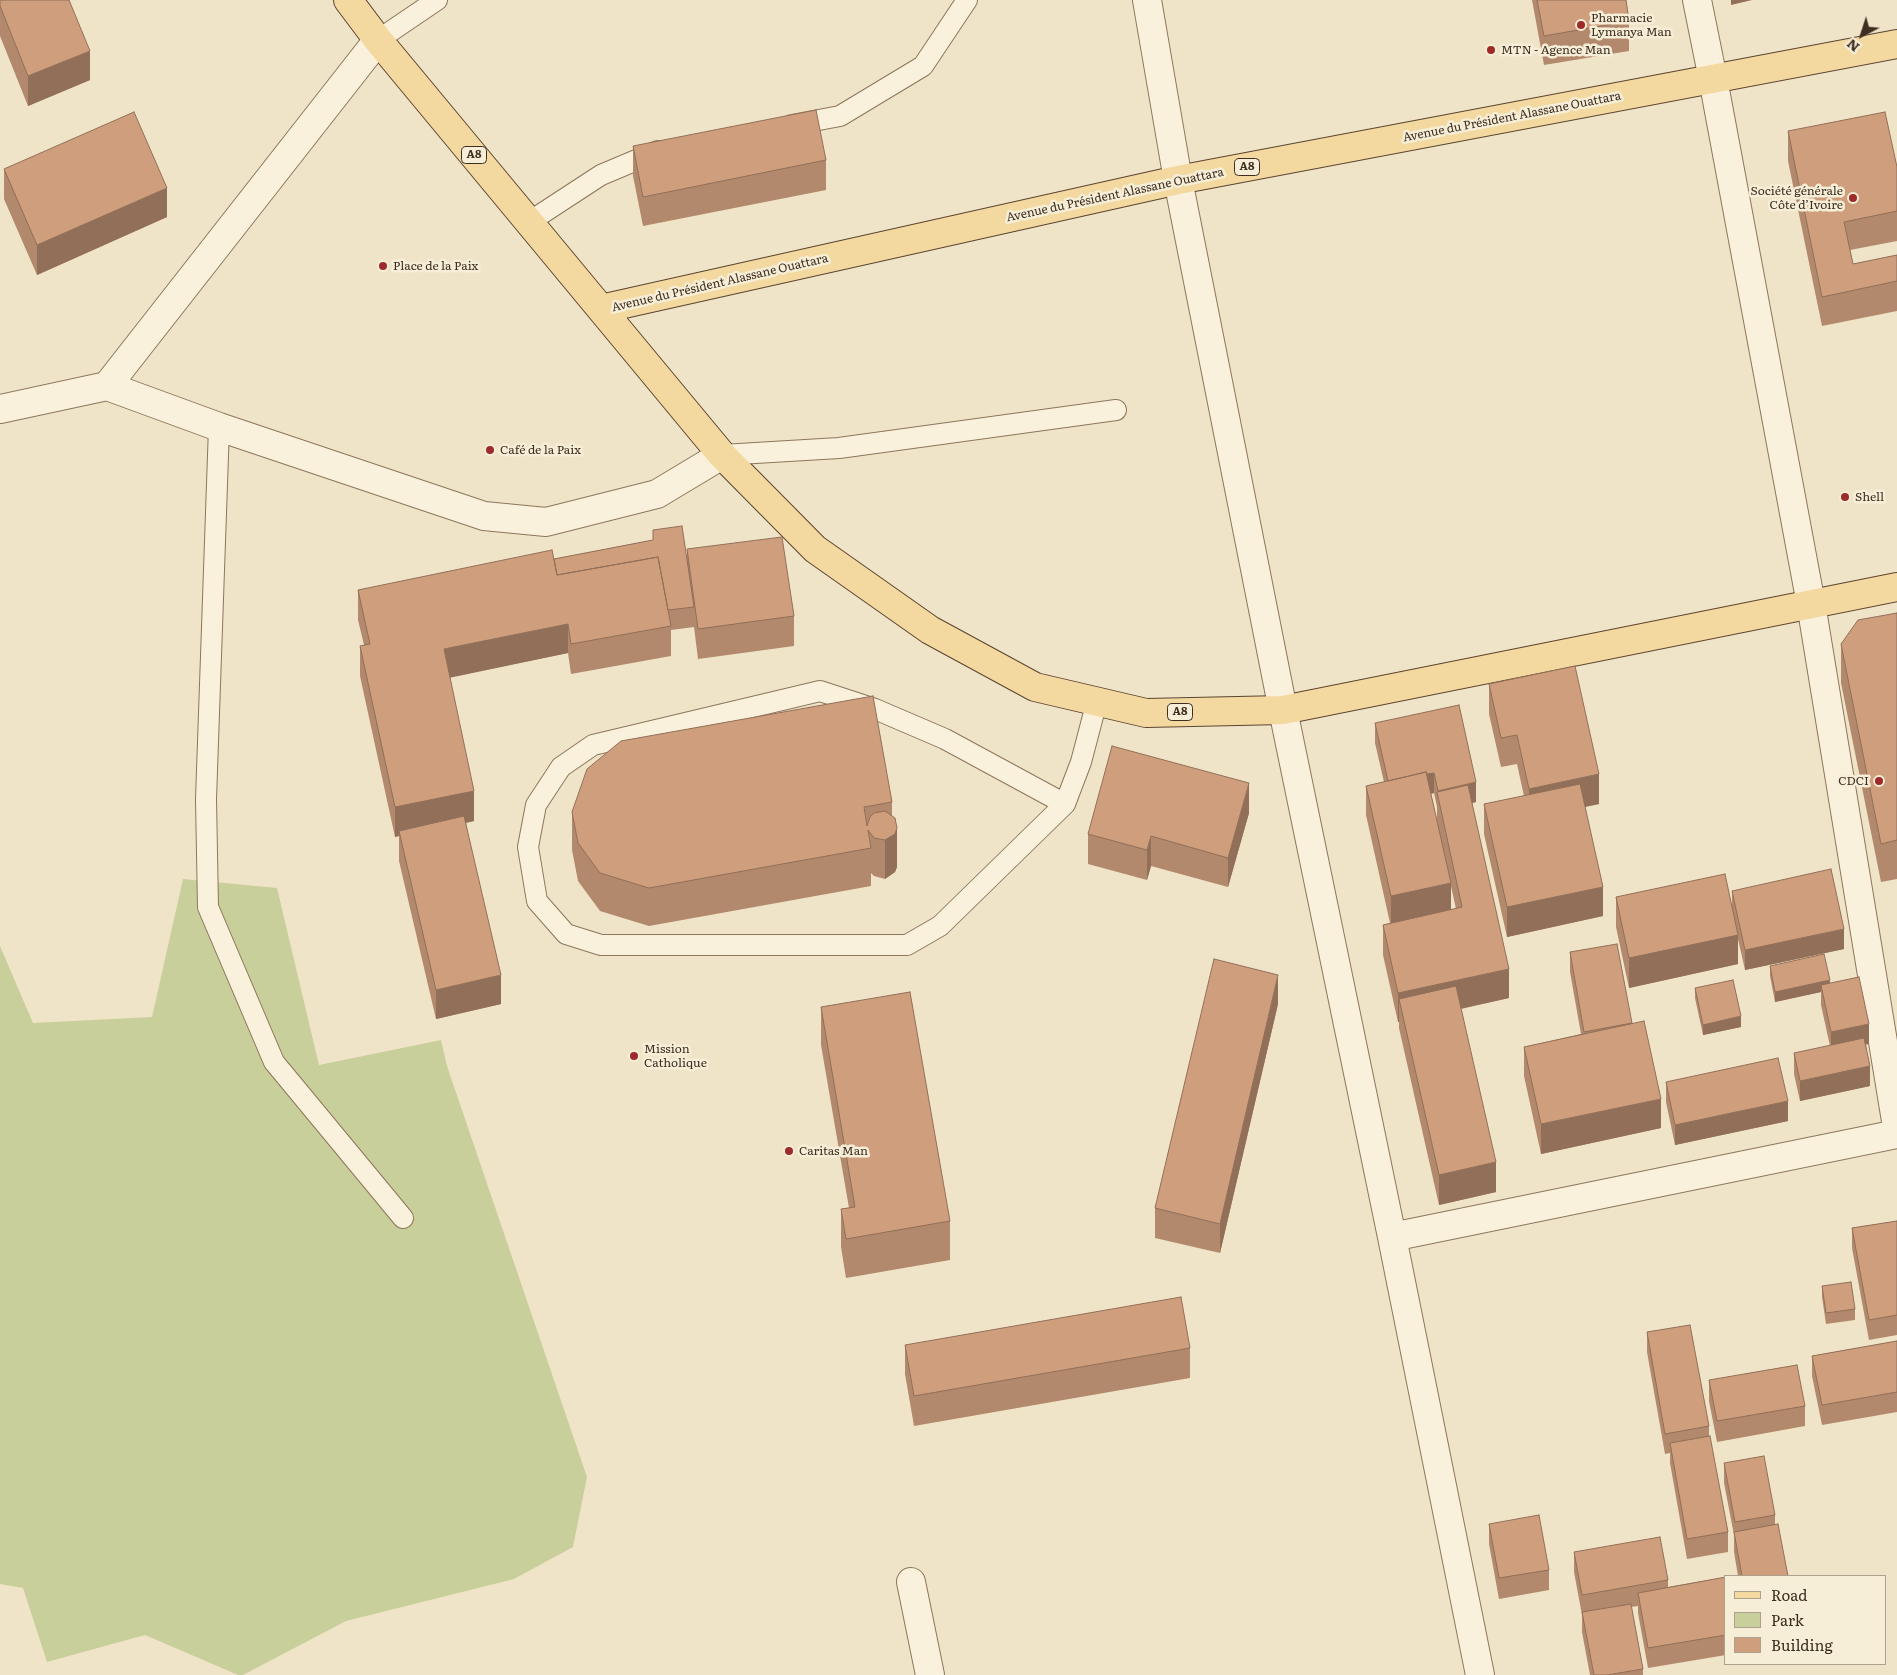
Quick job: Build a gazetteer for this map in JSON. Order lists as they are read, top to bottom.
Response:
{
  "streets": {
    "main road": ["Avenue du Président Alassane Ouattara", "A8"]
  },
  "crossings": [
    ["Avenue du Président Alassane Ouattara", "A8"]
  ],
  "places": [
    "Pharmacie Lymanya Man",
    "MTN - Agence Man",
    "Société générale Côte d’Ivoire",
    "Place de la Paix",
    "Café de la Paix",
    "Shell",
    "CDCI",
    "Mission Catholique",
    "Caritas Man"
  ],
  "legend": ["Road", "Park", "Building"],
  "north": "bottom left"
}
